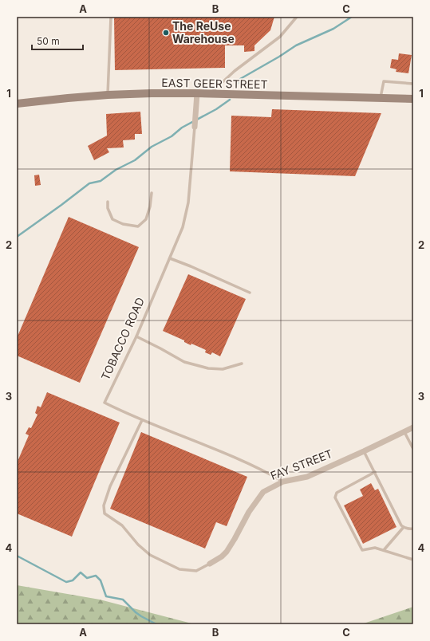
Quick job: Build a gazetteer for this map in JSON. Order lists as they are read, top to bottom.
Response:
{
  "streets": {
    "main road": ["EAST GEER STREET"],
    "street": ["TOBACCO ROAD", "FAY STREET"]
  },
  "crossings": [
    ["EAST GEER STREET", "TOBACCO ROAD"],
    ["TOBACCO ROAD", "FAY STREET"]
  ],
  "places": ["The ReUse Warehouse"],
  "scale_bar": "50 m",
  "grid": {
    "columns": ["A", "B", "C"],
    "rows": [
      "1",
      "2",
      "3",
      "4"
    ]
  }
}
